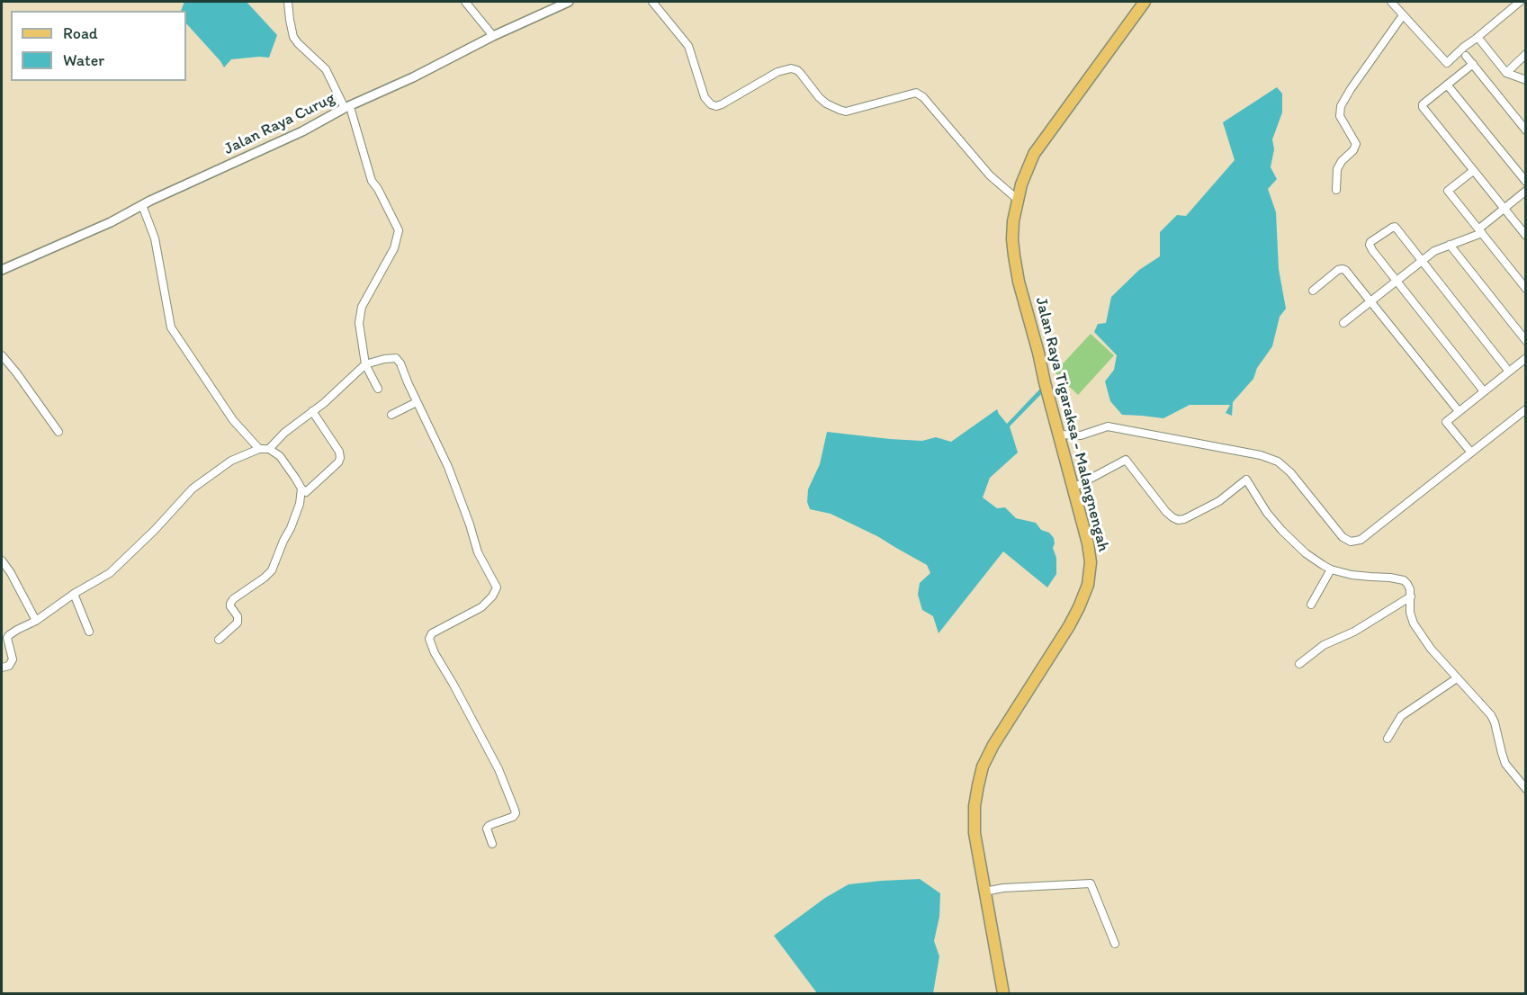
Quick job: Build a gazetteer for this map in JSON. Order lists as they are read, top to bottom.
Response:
{
  "streets": {
    "main road": ["Jalan Raya Tigaraksa - Malangnengah"],
    "street": ["Jalan Raya Curug"]
  },
  "legend": ["Road", "Water"]
}
